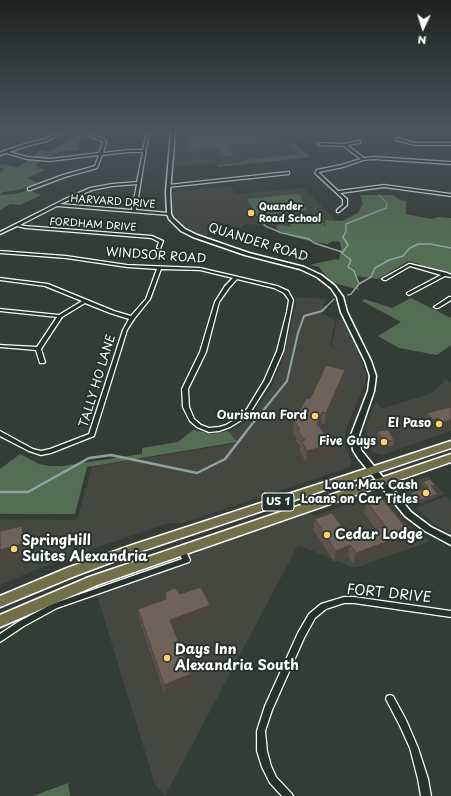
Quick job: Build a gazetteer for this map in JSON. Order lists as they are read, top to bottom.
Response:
{
  "streets": {
    "highway": ["US 1"],
    "street": [
      "HARVARD DRIVE",
      "FORDHAM DRIVE",
      "QUANDER ROAD",
      "WINDSOR ROAD",
      "TALLY HO LANE",
      "FORT DRIVE"
    ]
  },
  "crossings": [
    ["HARVARD DRIVE", "QUANDER ROAD"],
    ["QUANDER ROAD", "US 1"],
    ["WINDSOR ROAD", "TALLY HO LANE"]
  ],
  "places": [
    "Quander Road School",
    "Ourisman Ford",
    "El Paso",
    "Five Guys",
    "Loan Max Cash Loans on Car Titles",
    "Cedar Lodge",
    "SpringHill Suites Alexandria",
    "Days Inn Alexandria South"
  ],
  "north": "bottom"
}
